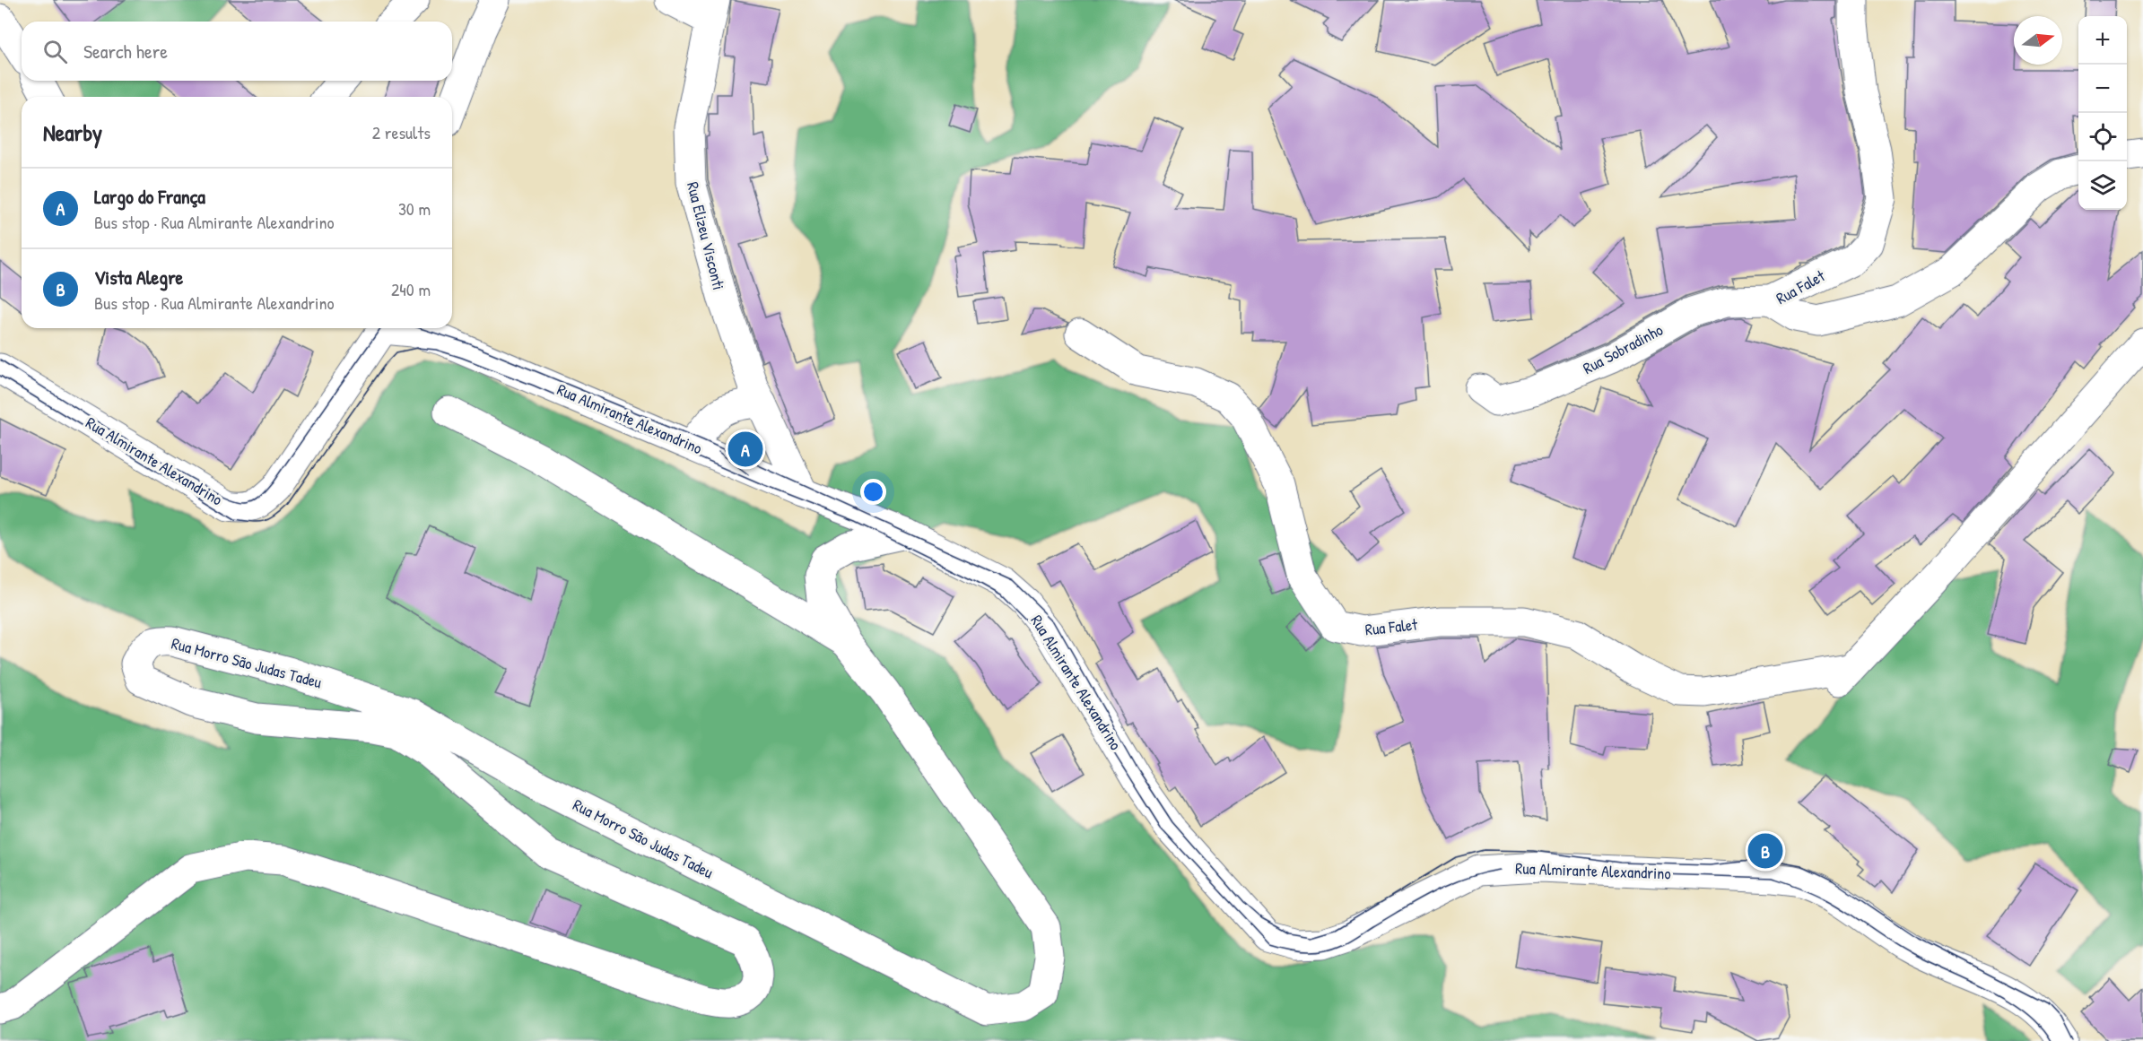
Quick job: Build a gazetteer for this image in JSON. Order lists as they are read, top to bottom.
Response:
{
  "streets": {
    "street": [
      "Rua Elizeu Visconti",
      "Rua Falet",
      "Rua Sobradinho",
      "Rua Almirante Alexandrino",
      "Rua Morro São Judas Tadeu"
    ]
  },
  "crossings": [
    ["Rua Elizeu Visconti", "Rua Almirante Alexandrino"],
    ["Rua Falet", "Rua Sobradinho"],
    ["Rua Almirante Alexandrino", "Rua Morro São Judas Tadeu"]
  ],
  "north": "right",
  "page": {
    "map_buttons": ["+", "−"],
    "search": "Search here",
    "heading": ["Nearby", "2 results"],
    "list": [
      {
        "mark": "A",
        "name": "Largo do França",
        "note": "Bus stop · Rua Almirante Alexandrino",
        "value": "30 m"
      },
      {
        "mark": "B",
        "name": "Vista Alegre",
        "note": "Bus stop · Rua Almirante Alexandrino",
        "value": "240 m"
      }
    ],
    "pins": ["A", "B"]
  }
}
